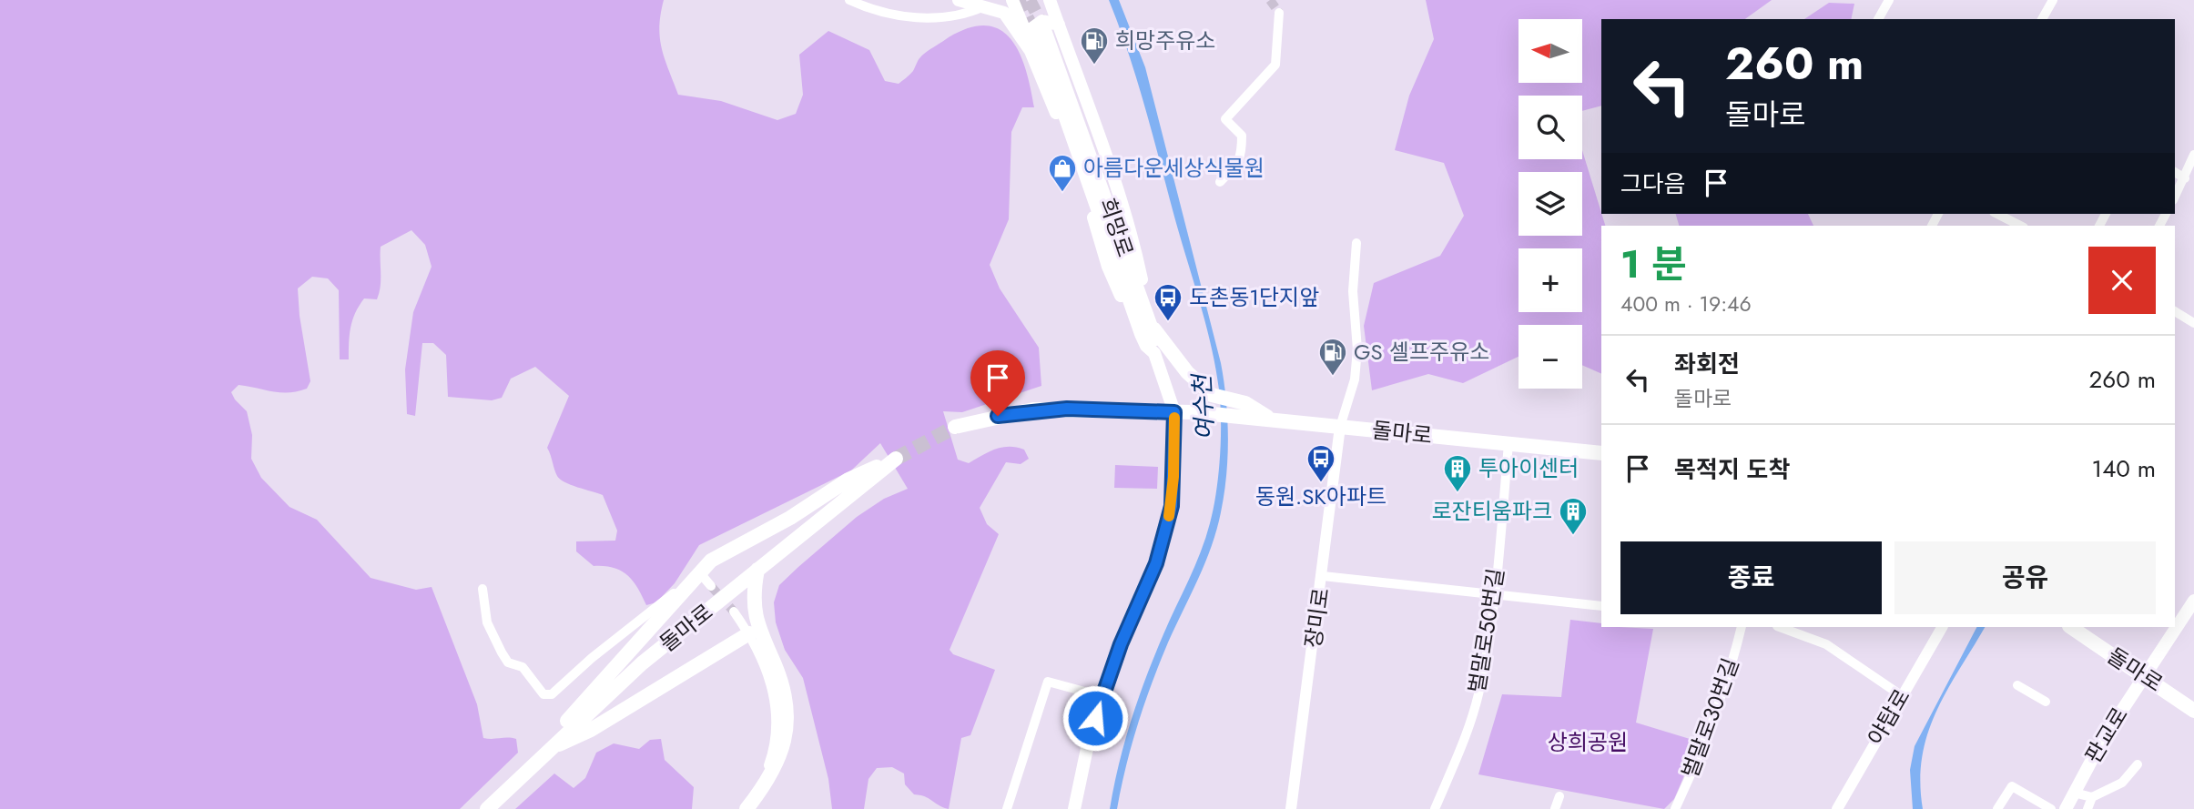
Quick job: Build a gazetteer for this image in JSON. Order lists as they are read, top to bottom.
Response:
{
  "streets": {
    "main road": ["희망로", "돌마로", "판교로"],
    "street": [
      "장미로",
      "벌말로50번길",
      "야탑로",
      "벌말로30번길"
    ]
  },
  "crossings": [
    ["희망로", "돌마로"],
    ["돌마로", "장미로"],
    ["돌마로", "벌말로50번길"],
    ["돌마로", "판교로"]
  ],
  "water": ["여수천"],
  "parks": ["상희공원"],
  "places": {
    "fuel station": ["희망주유소", "GS 셀프주유소"],
    "shop": ["아름다운세상식물원"],
    "bus stop": ["도촌동1단지앞", "동원.SK아파트"],
    "building": ["투아이센터", "로잔티움파크"]
  },
  "north": "left",
  "page": {
    "map_buttons": ["+", "−"],
    "turn": ["260 m", "돌마로"],
    "then": "그다음",
    "heading": ["1 분", "400 m · 19:46"],
    "list": [
      {
        "name": "좌회전",
        "note": "돌마로",
        "value": "260 m"
      },
      {
        "name": "목적지 도착",
        "value": "140 m"
      }
    ],
    "buttons": ["종료", "공유"]
  }
}
